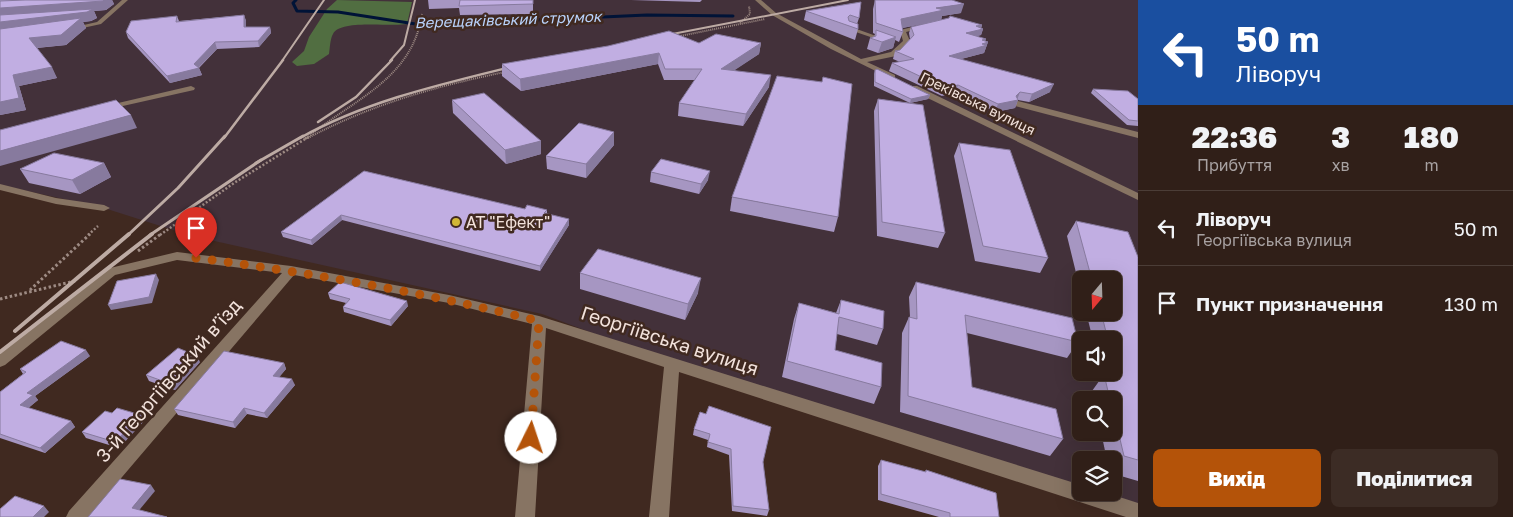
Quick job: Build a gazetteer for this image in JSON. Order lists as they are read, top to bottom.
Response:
{
  "streets": {
    "street": ["Греківська вулиця", "Георгіївська вулиця", "3-й Георгіївський в’їзд"]
  },
  "crossings": [
    ["Георгіївська вулиця", "3-й Георгіївський в’їзд"]
  ],
  "water": ["Верещаківський струмок"],
  "places": ["АТ \"Ефект\""],
  "north": "bottom",
  "page": {
    "turn": ["50 m", "Ліворуч"],
    "eta": [
      "22:36",
      "Прибуття",
      "3",
      "хв",
      "180",
      "m"
    ],
    "list": [
      {
        "name": "Ліворуч",
        "note": "Георгіївська вулиця",
        "value": "50 m"
      },
      {
        "name": "Пункт призначення",
        "value": "130 m"
      }
    ],
    "buttons": ["Вихід", "Поділитися"]
  }
}
